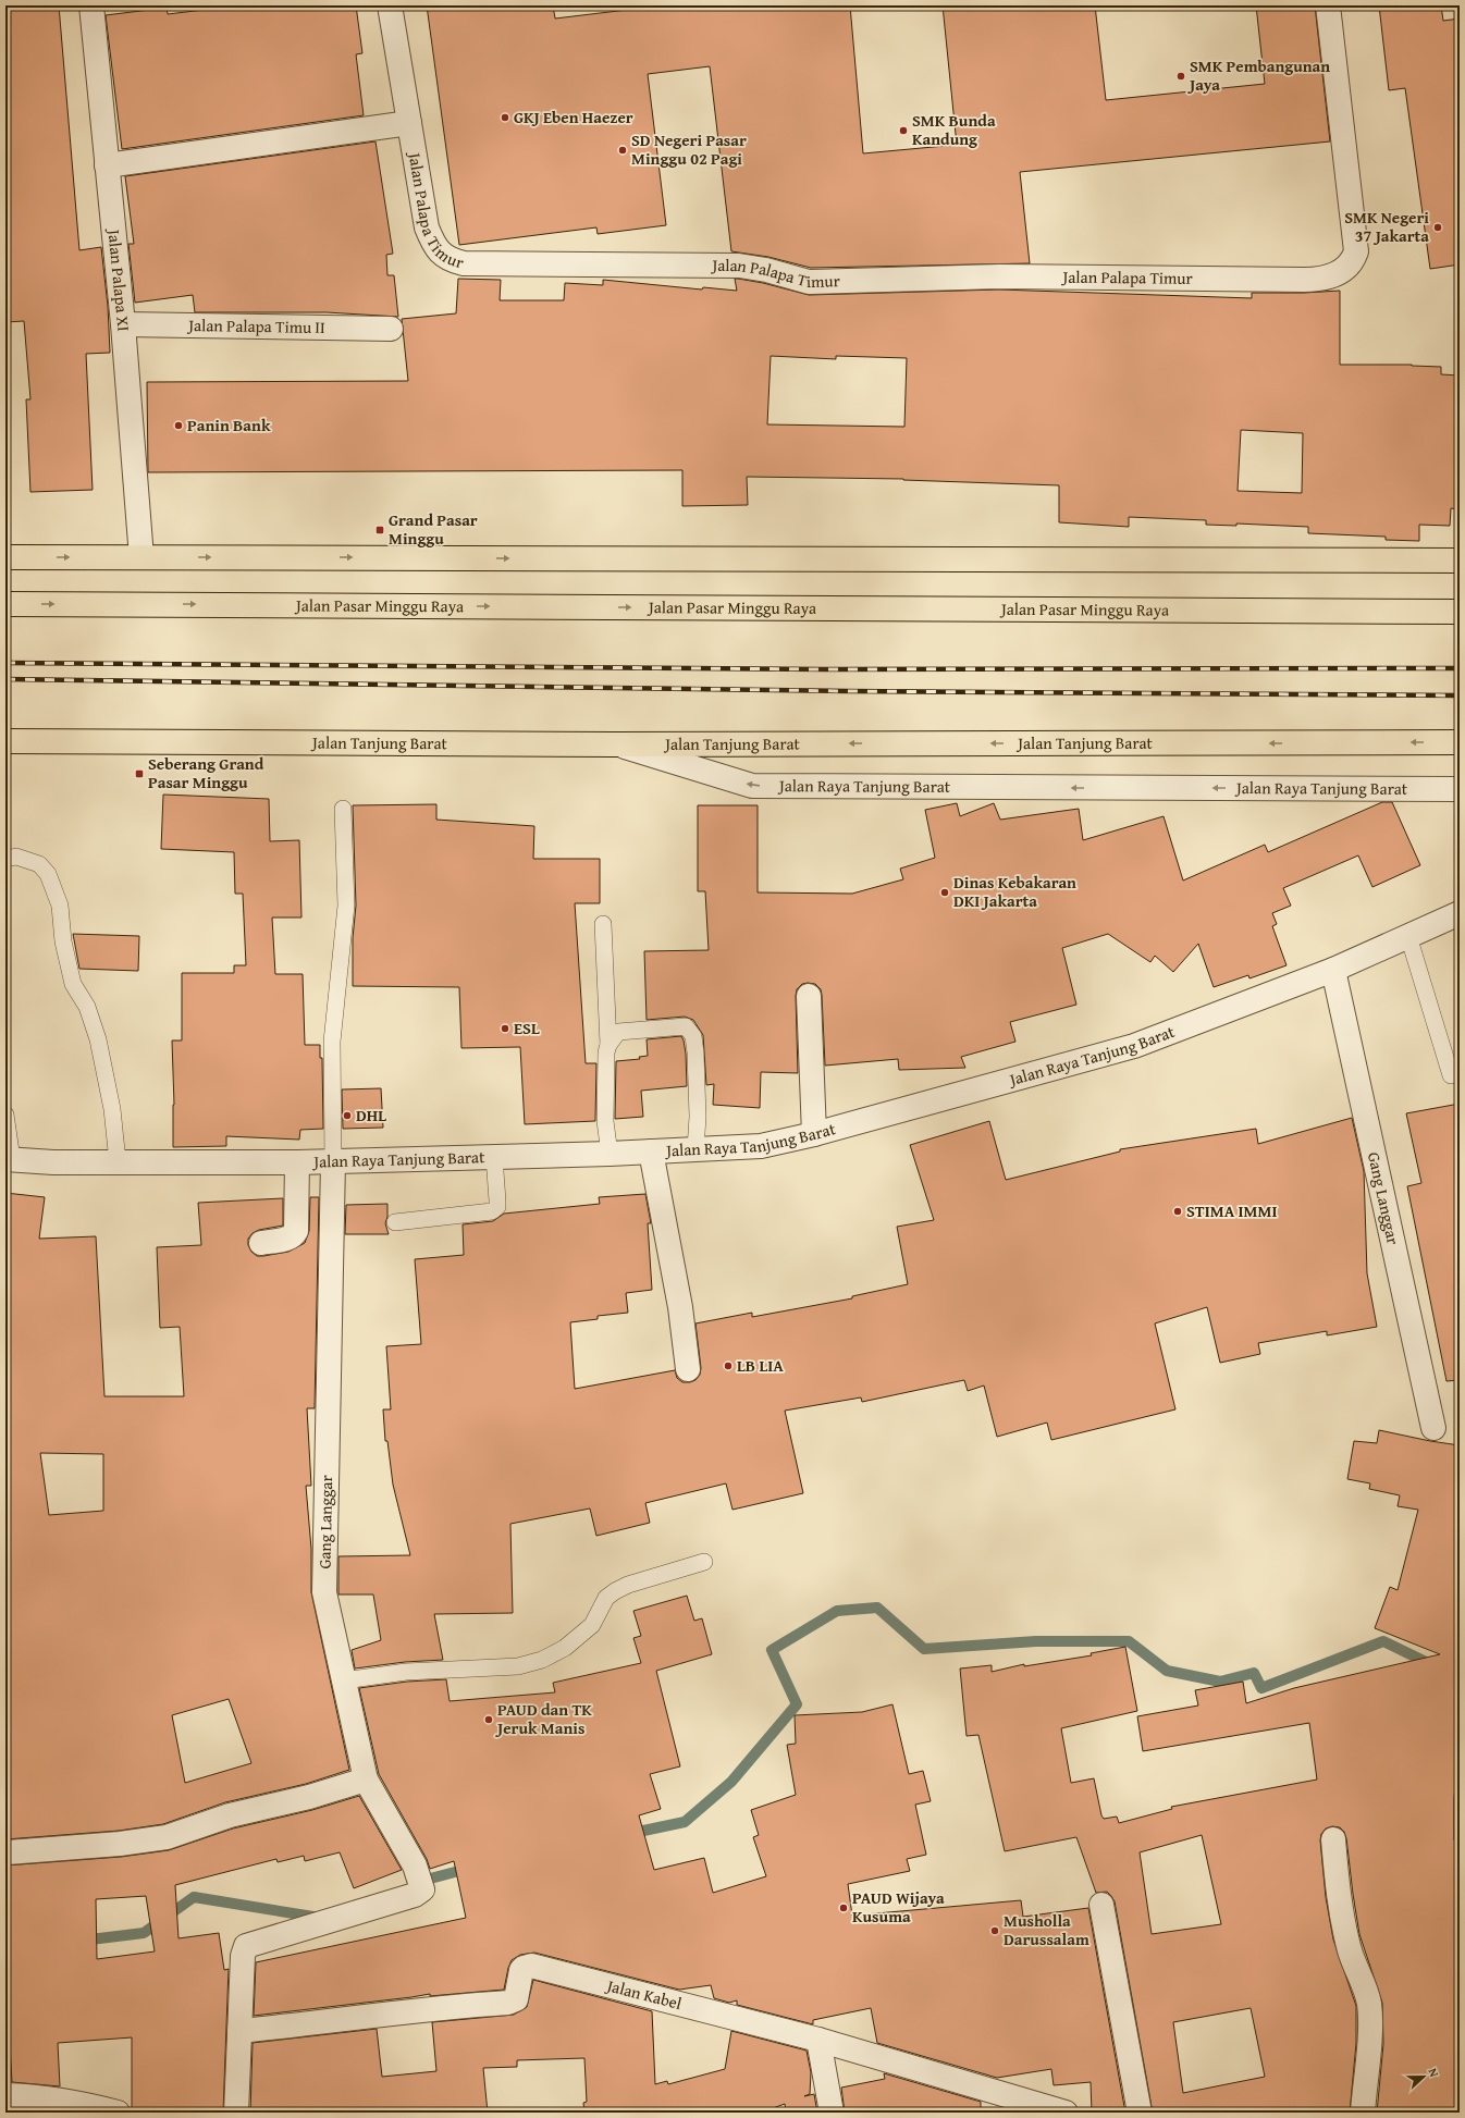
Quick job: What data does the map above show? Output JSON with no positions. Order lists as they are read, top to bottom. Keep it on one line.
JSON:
{"streets":{"main road":["Jalan Pasar Minggu Raya","Jalan Tanjung Barat"],"street":["Jalan Palapa Timur","Jalan Palapa XI","Jalan Palapa Timu II","Jalan Raya Tanjung Barat","Gang Langgar","Jalan Kabel"]},"crossings":[["Jalan Palapa XI","Jalan Palapa Timu II"],["Jalan Tanjung Barat","Jalan Raya Tanjung Barat"],["Jalan Raya Tanjung Barat","Gang Langgar"],["Gang Langgar","Jalan Kabel"]],"one_way":["Jalan Raya Tanjung Barat"],"places":{"other":["SMK Pembangunan Jaya","GKJ Eben Haezer","SMK Bunda Kandung","SD Negeri Pasar Minggu 02 Pagi","SMK Negeri 37 Jakarta","Panin Bank","Dinas Kebakaran DKI Jakarta","ESL","DHL","STIMA IMMI","LB LIA","PAUD dan TK Jeruk Manis","PAUD Wijaya Kusuma","Musholla Darussalam"],"transit":["Grand Pasar Minggu","Seberang Grand Pasar Minggu"]},"north":"right"}
